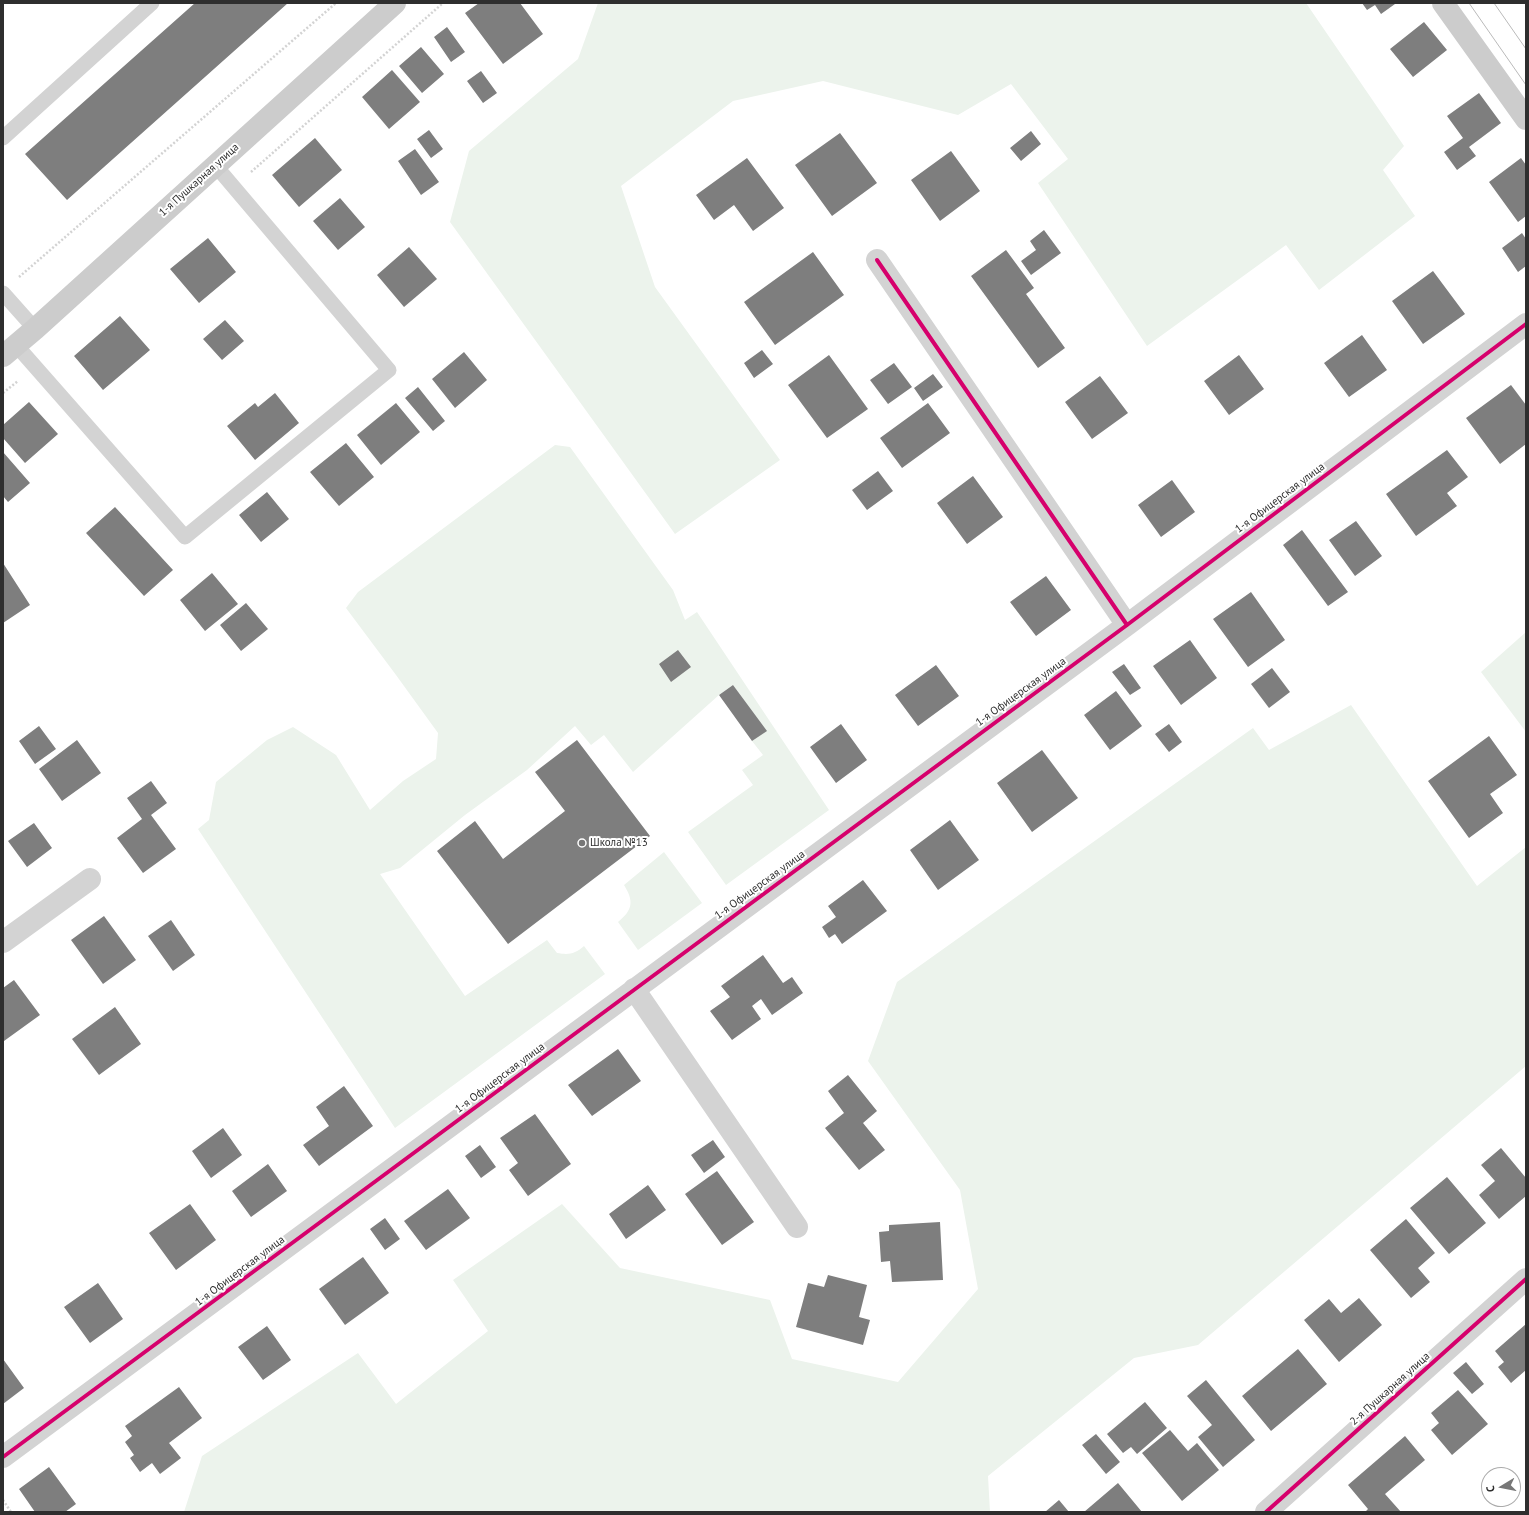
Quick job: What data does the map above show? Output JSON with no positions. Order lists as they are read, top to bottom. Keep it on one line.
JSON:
{"streets":{"main road":["1-я Пушкарная улица"],"street":["1-я Офицерская улица","2-я Пушкарная улица"]},"places":["Школа №13"],"north":"left"}
